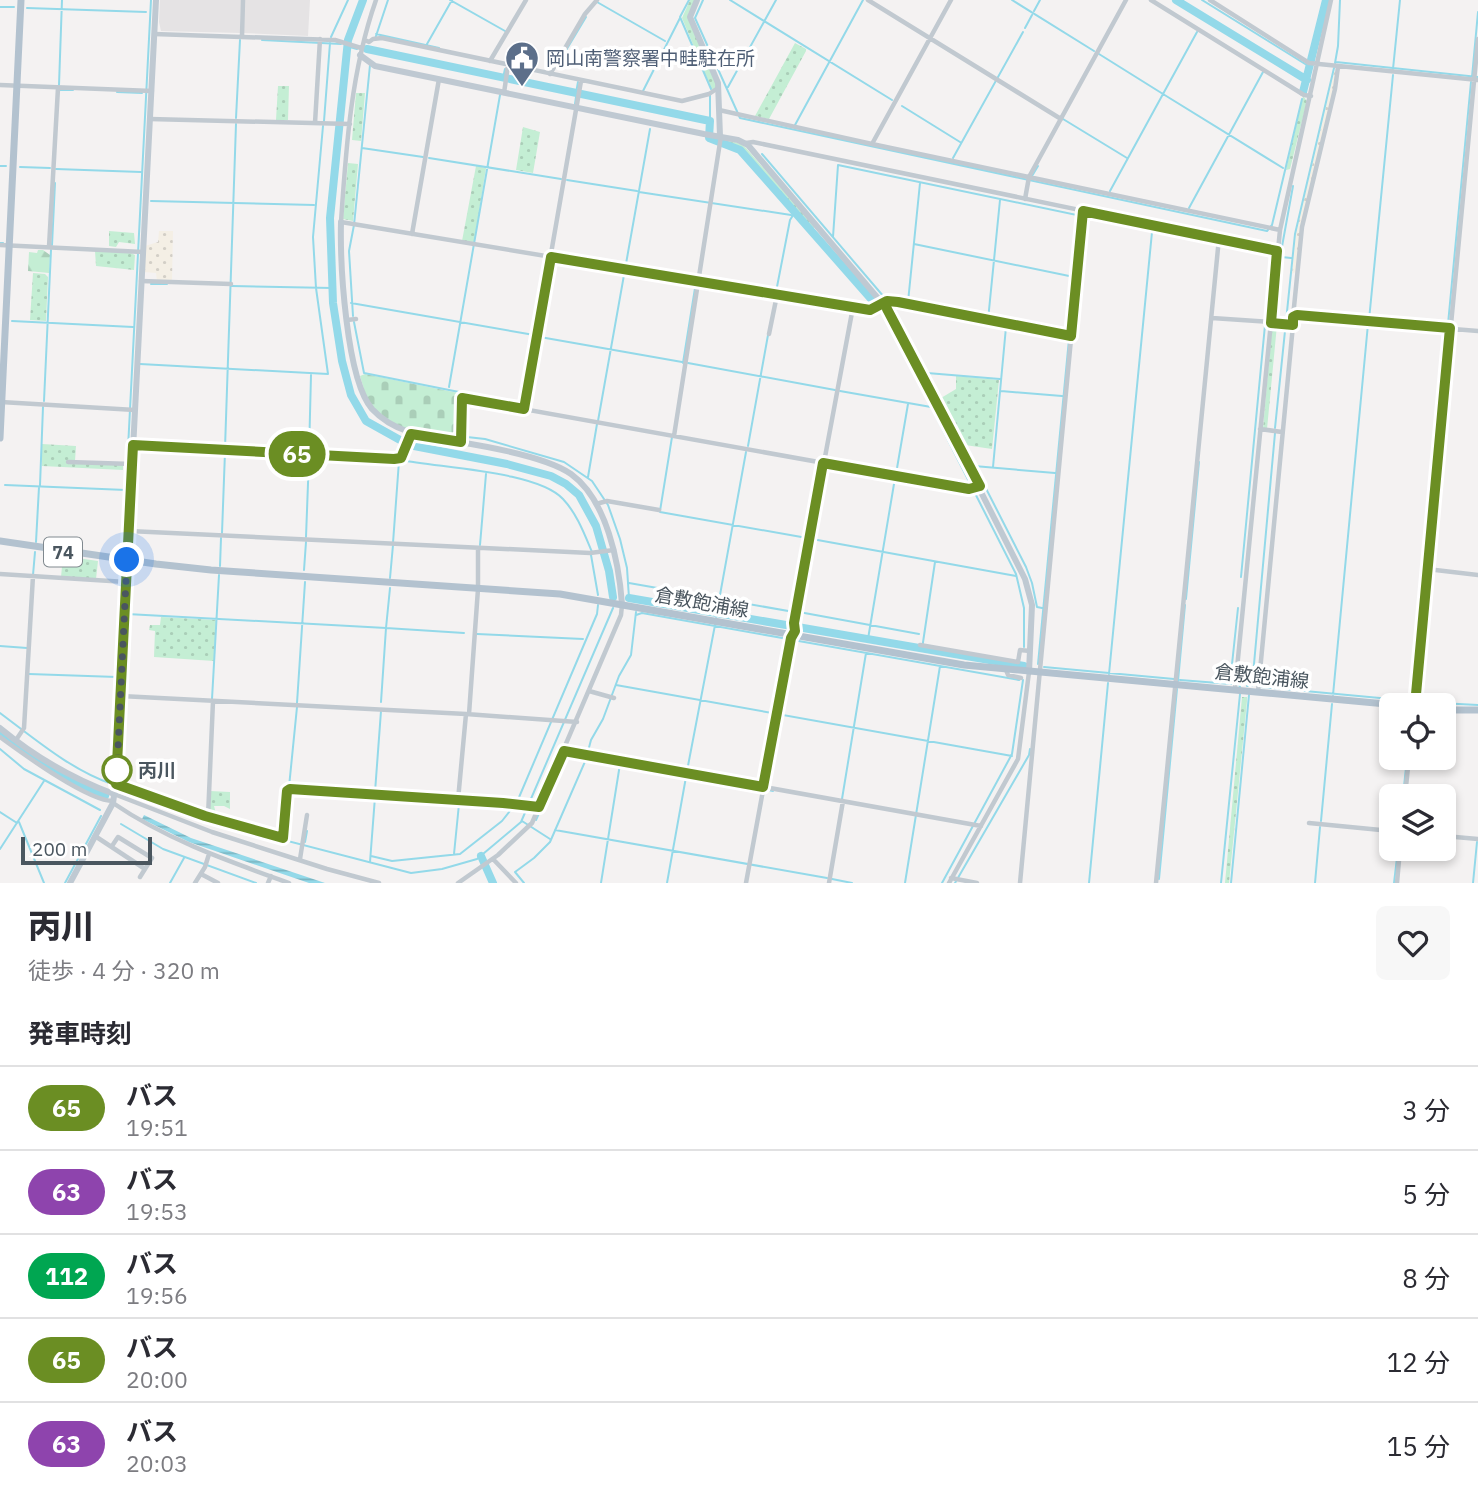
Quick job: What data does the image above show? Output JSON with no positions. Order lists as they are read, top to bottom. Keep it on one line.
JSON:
{"streets":{"main road":["74","倉敷飽浦線"]},"places":{"public building":["岡山南警察署中畦駐在所"],"other":["丙川"]},"lines":["bus line 65"],"scale_bar":"200 m","page":{"on_map":"65","scale":"200 m","heading":[["丙川","徒歩 · 4 分 · 320 m"],"発車時刻"],"list":[{"mark":"65","name":"バス","note":"19:51","value":"3 分"},{"mark":"63","name":"バス","note":"19:53","value":"5 分"},{"mark":"112","name":"バス","note":"19:56","value":"8 分"},{"mark":"65","name":"バス","note":"20:00","value":"12 分"},{"mark":"63","name":"バス","note":"20:03","value":"15 分"}]}}
